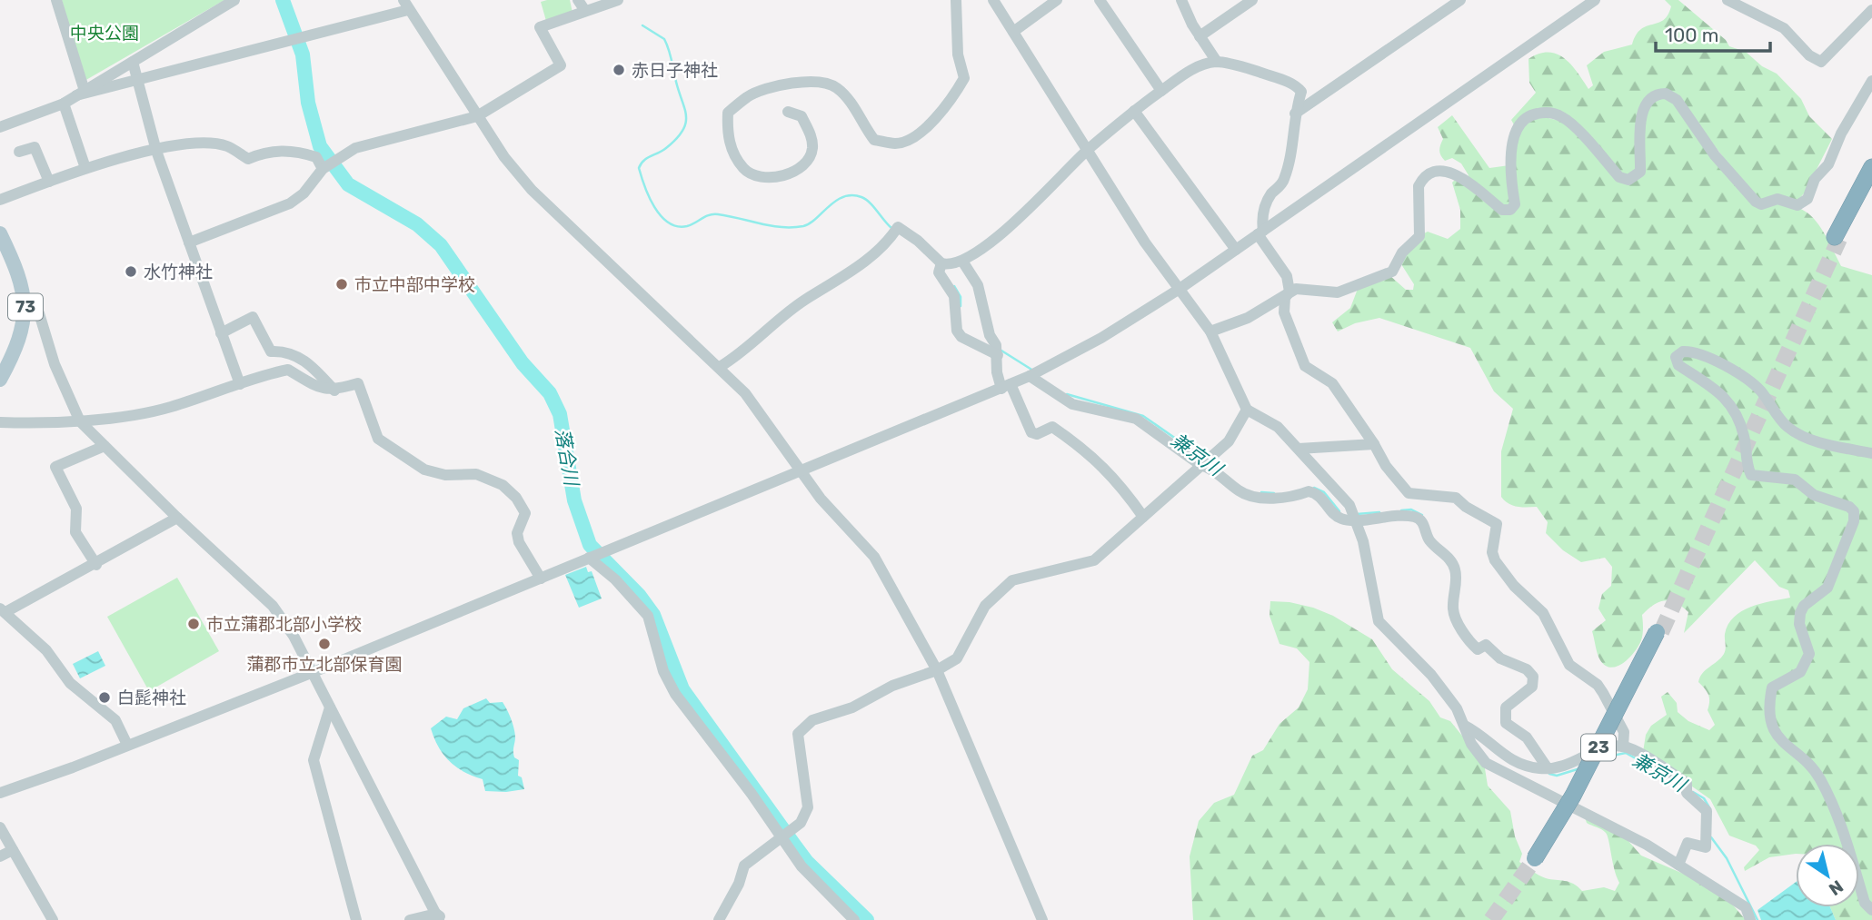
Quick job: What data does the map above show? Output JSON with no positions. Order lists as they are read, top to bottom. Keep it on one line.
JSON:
{"streets":{"highway":["23"],"main road":["73"]},"water":["兼京川","落合川"],"parks":["中央公園"],"places":["赤日子神社","水竹神社","市立中部中学校","市立蒲郡北部小学校","蒲郡市立北部保育園","白髭神社"],"scale_bar":"100 m","north":"bottom right"}
